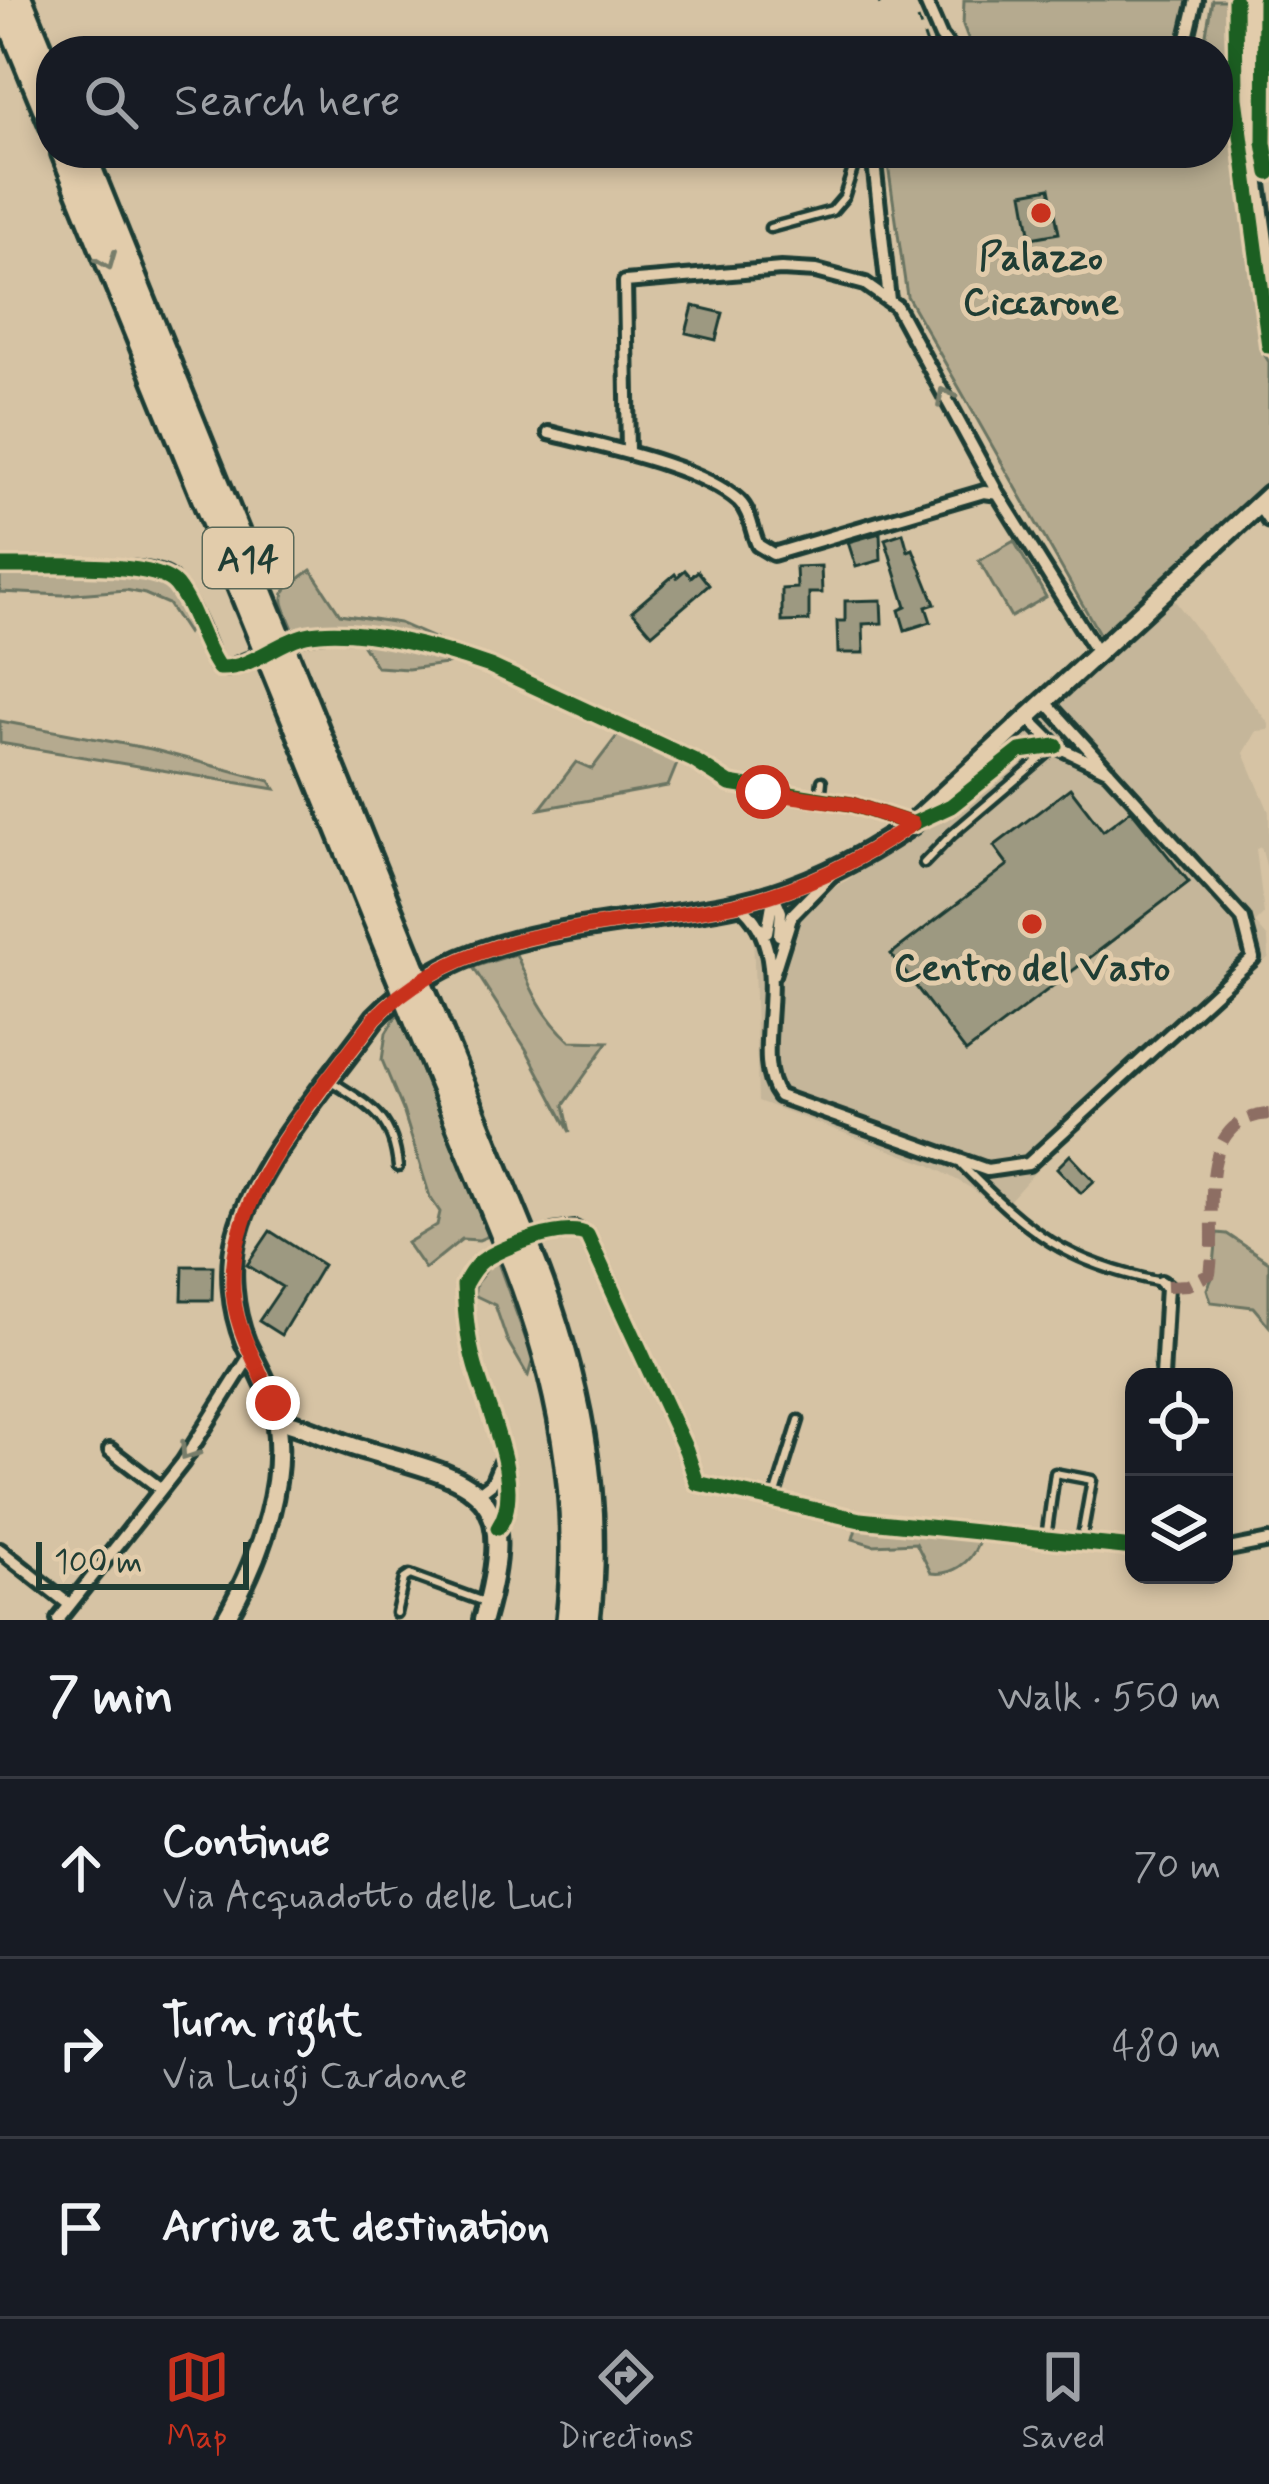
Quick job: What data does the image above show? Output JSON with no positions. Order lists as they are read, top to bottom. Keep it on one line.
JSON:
{"streets":{"highway":["A14"]},"places":["Palazzo Ciccarone","Centro del Vasto"],"scale_bar":"100 m","page":{"search":"Search here","scale":"100 m","heading":["7 min","Walk · 550 m"],"list":[["Continue","Via Acquadotto delle Luci","70 m"],["Turn right","Via Luigi Cardone","480 m"],"Arrive at destination"],"nav":["Map","Directions","Saved"]}}
